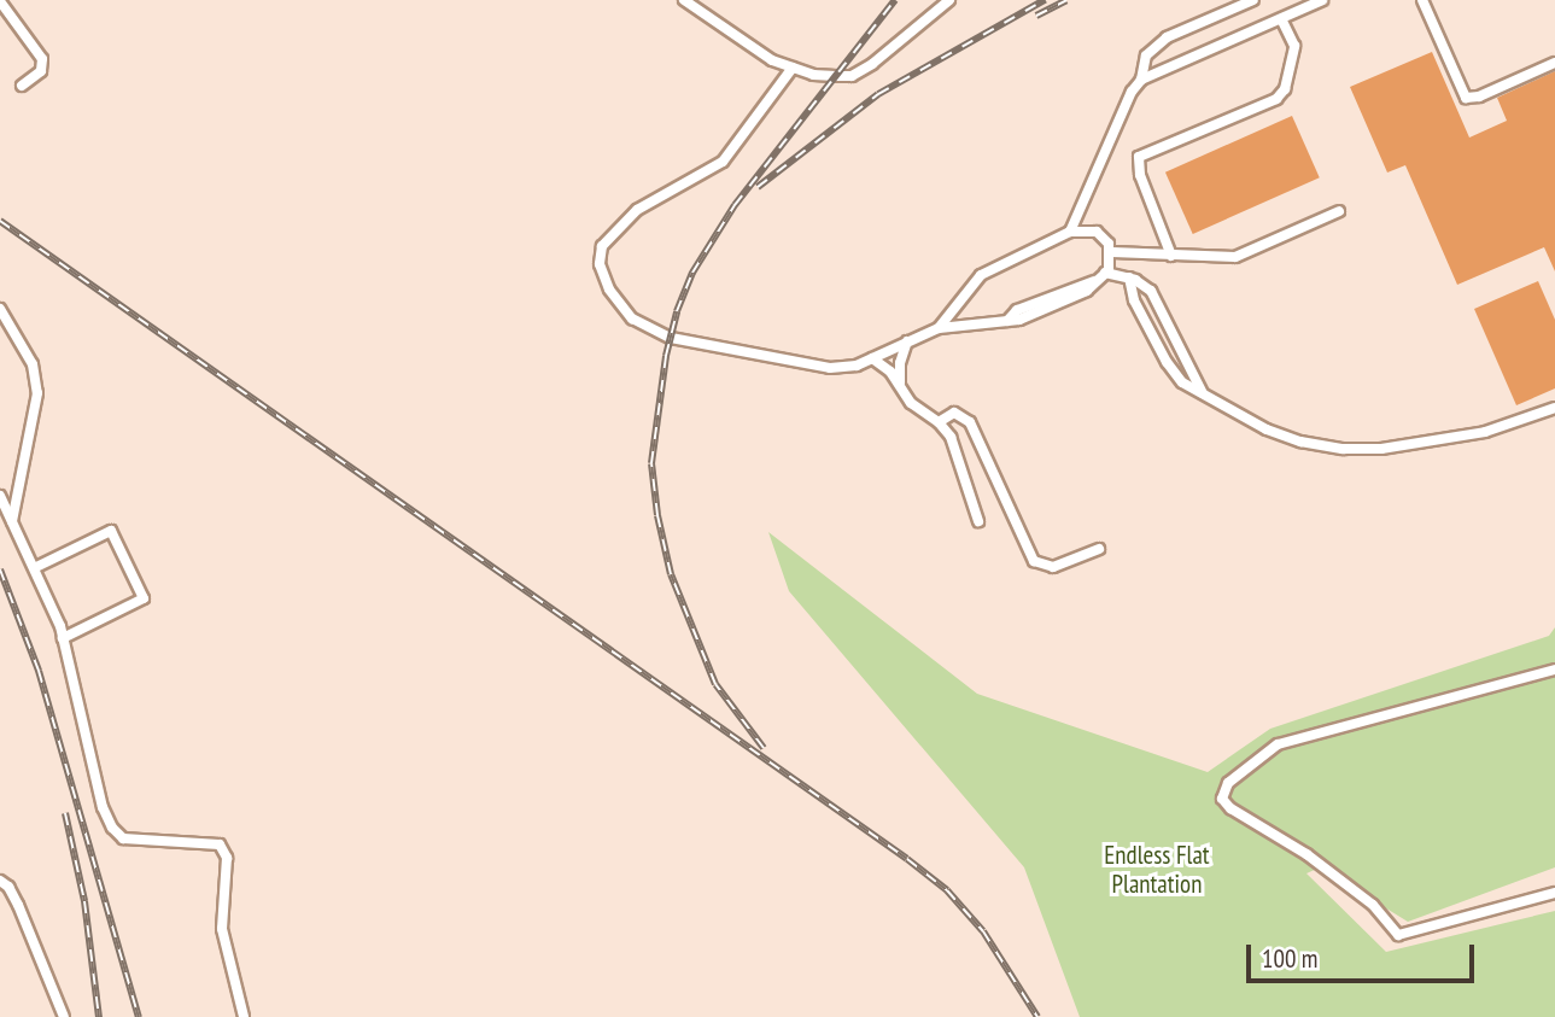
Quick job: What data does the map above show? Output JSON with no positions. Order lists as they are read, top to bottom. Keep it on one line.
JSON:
{"parks":["Endless Flat Plantation"],"scale_bar":"100 m"}
